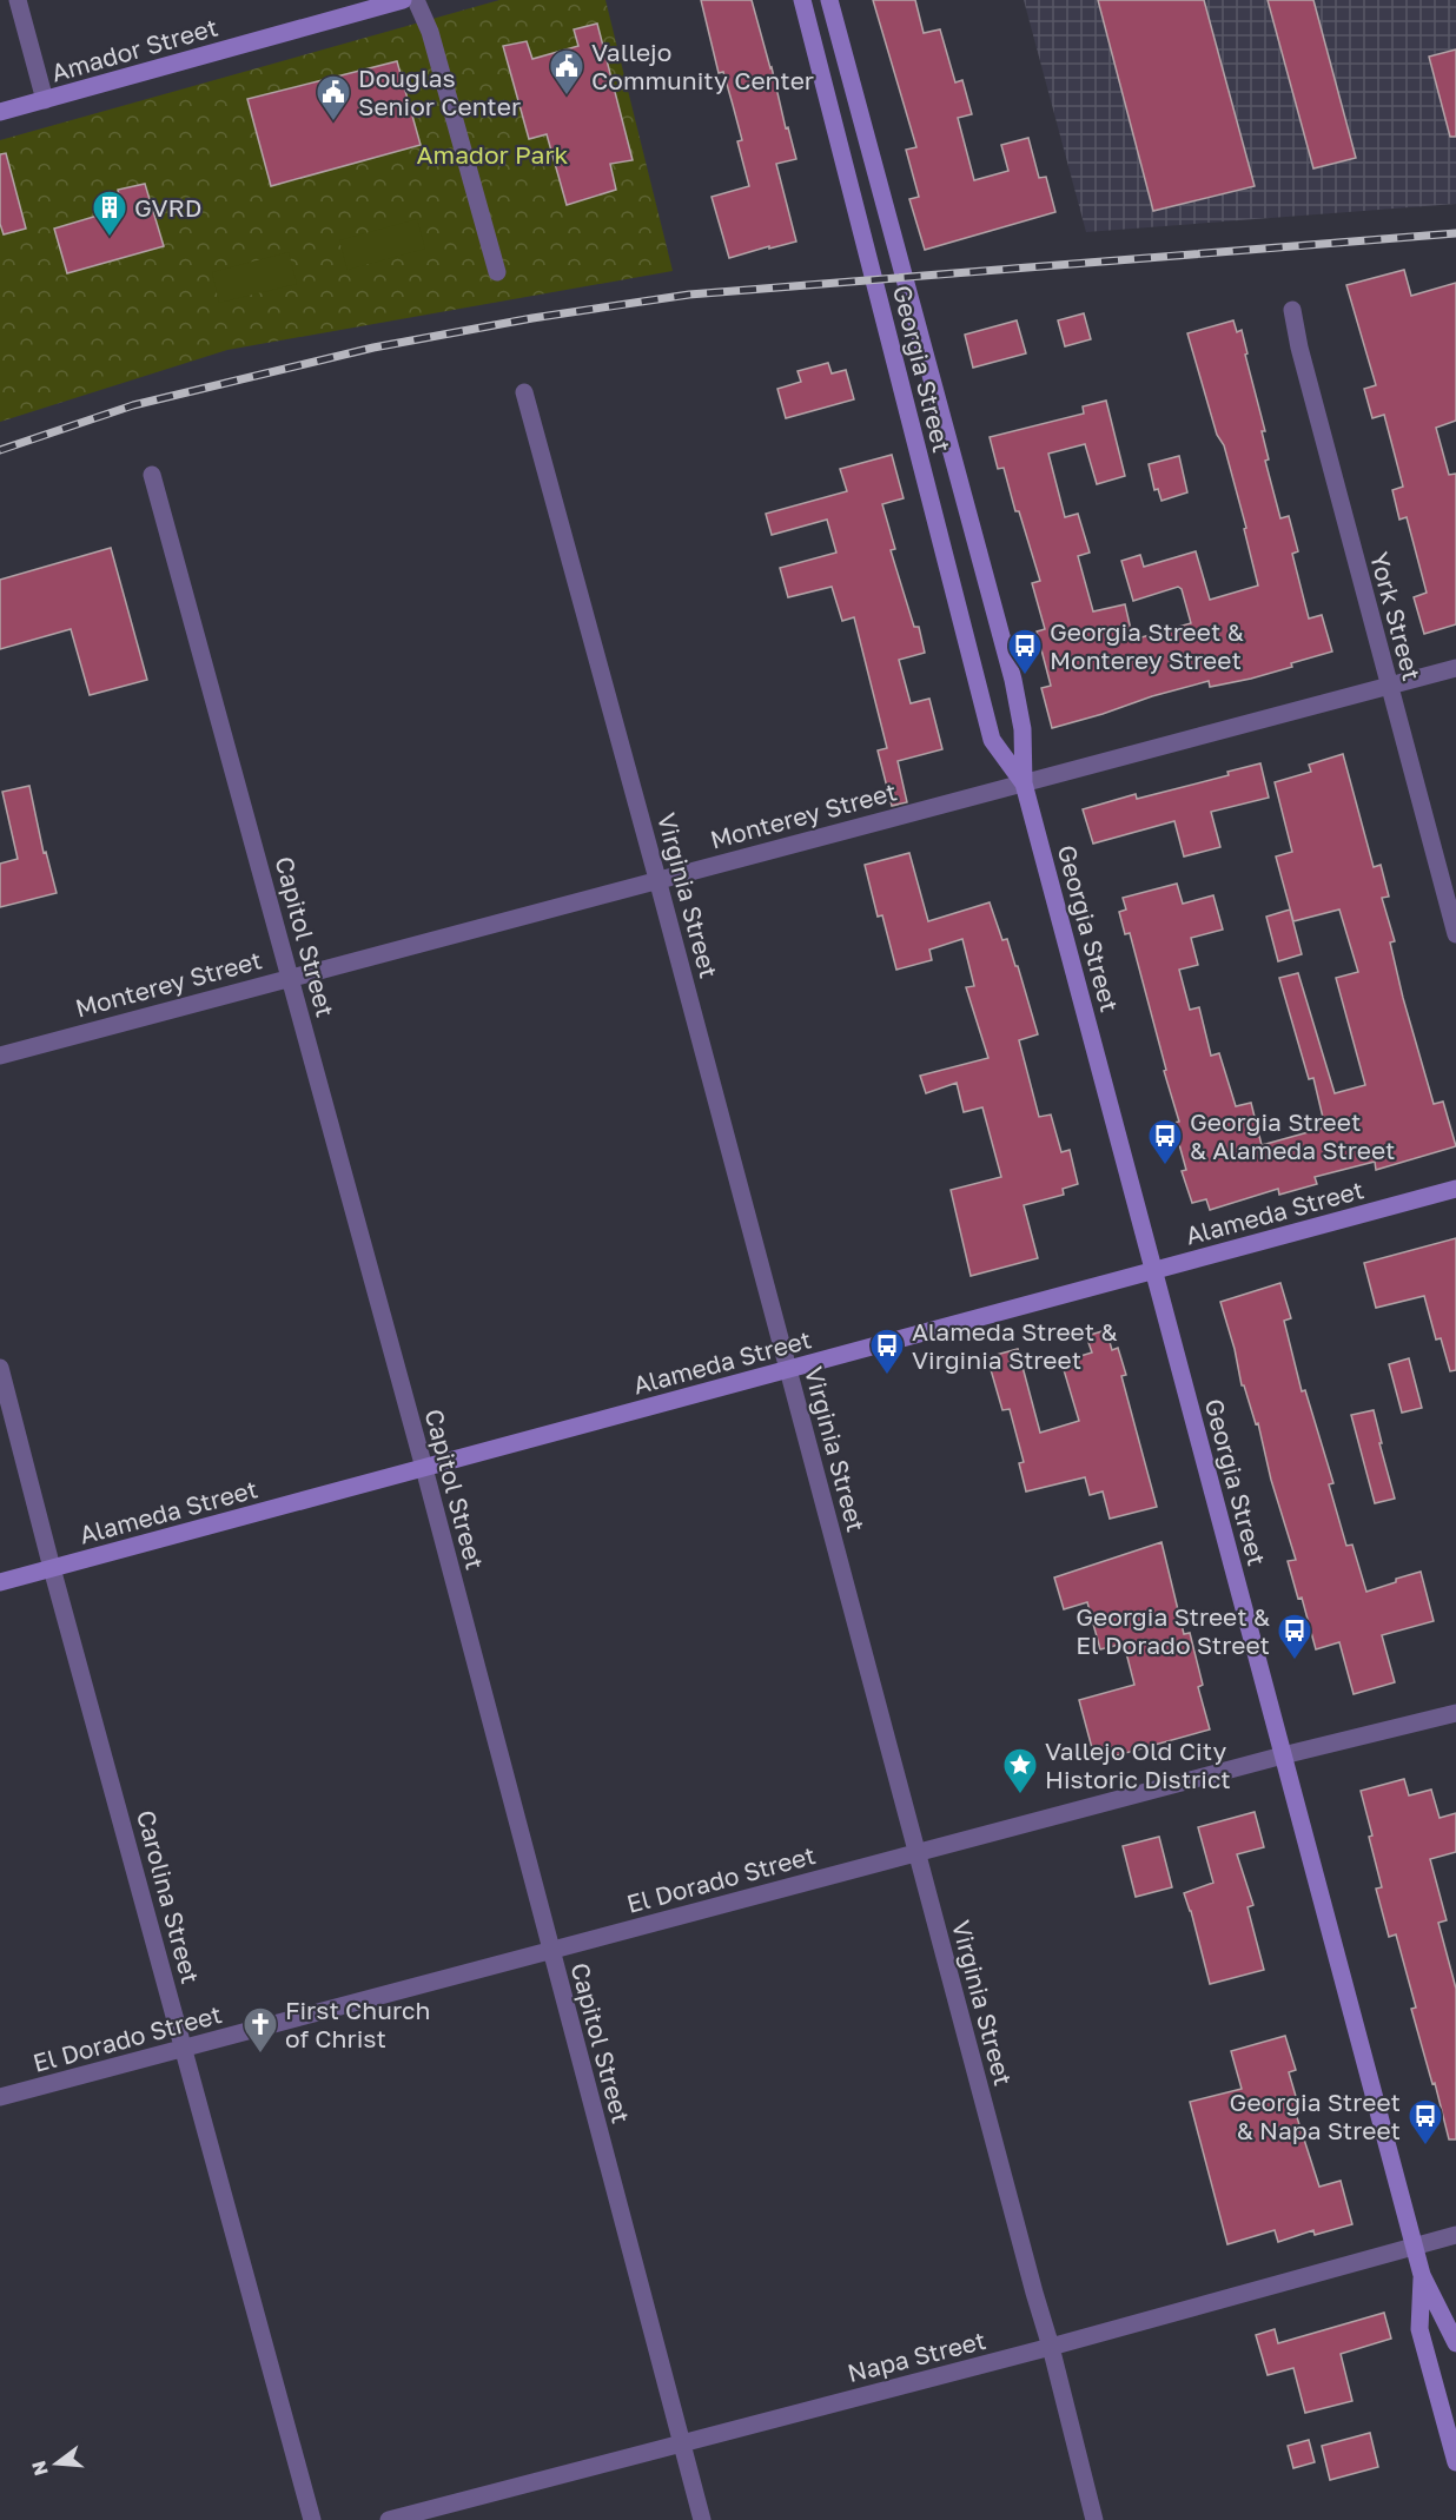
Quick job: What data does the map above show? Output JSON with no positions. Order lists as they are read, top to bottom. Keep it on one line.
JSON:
{"streets":{"main road":["Amador Street","Georgia Street","Alameda Street"],"street":["York Street","Monterey Street","Virginia Street","Capitol Street","El Dorado Street","Carolina Street","Napa Street"]},"crossings":[["Georgia Street","Monterey Street"],["Georgia Street","Alameda Street"],["Georgia Street","El Dorado Street"],["Georgia Street","Napa Street"],["York Street","Monterey Street"],["Monterey Street","Virginia Street"],["Monterey Street","Capitol Street"],["Virginia Street","Alameda Street"],["Virginia Street","El Dorado Street"],["Virginia Street","Napa Street"],["Capitol Street","Alameda Street"],["Capitol Street","El Dorado Street"],["Capitol Street","Napa Street"],["Alameda Street","Carolina Street"],["El Dorado Street","Carolina Street"]],"parks":["Amador Park"],"places":{"public building":["Vallejo Community Center","Douglas Senior Center"],"building":["GVRD"],"bus stop":["Georgia Street & Monterey Street","Georgia Street & Alameda Street","Alameda Street & Virginia Street","Georgia Street & El Dorado Street","Georgia Street & Napa Street"],"place":["Vallejo Old City Historic District"],"church":["First Church of Christ"]},"north":"left"}
